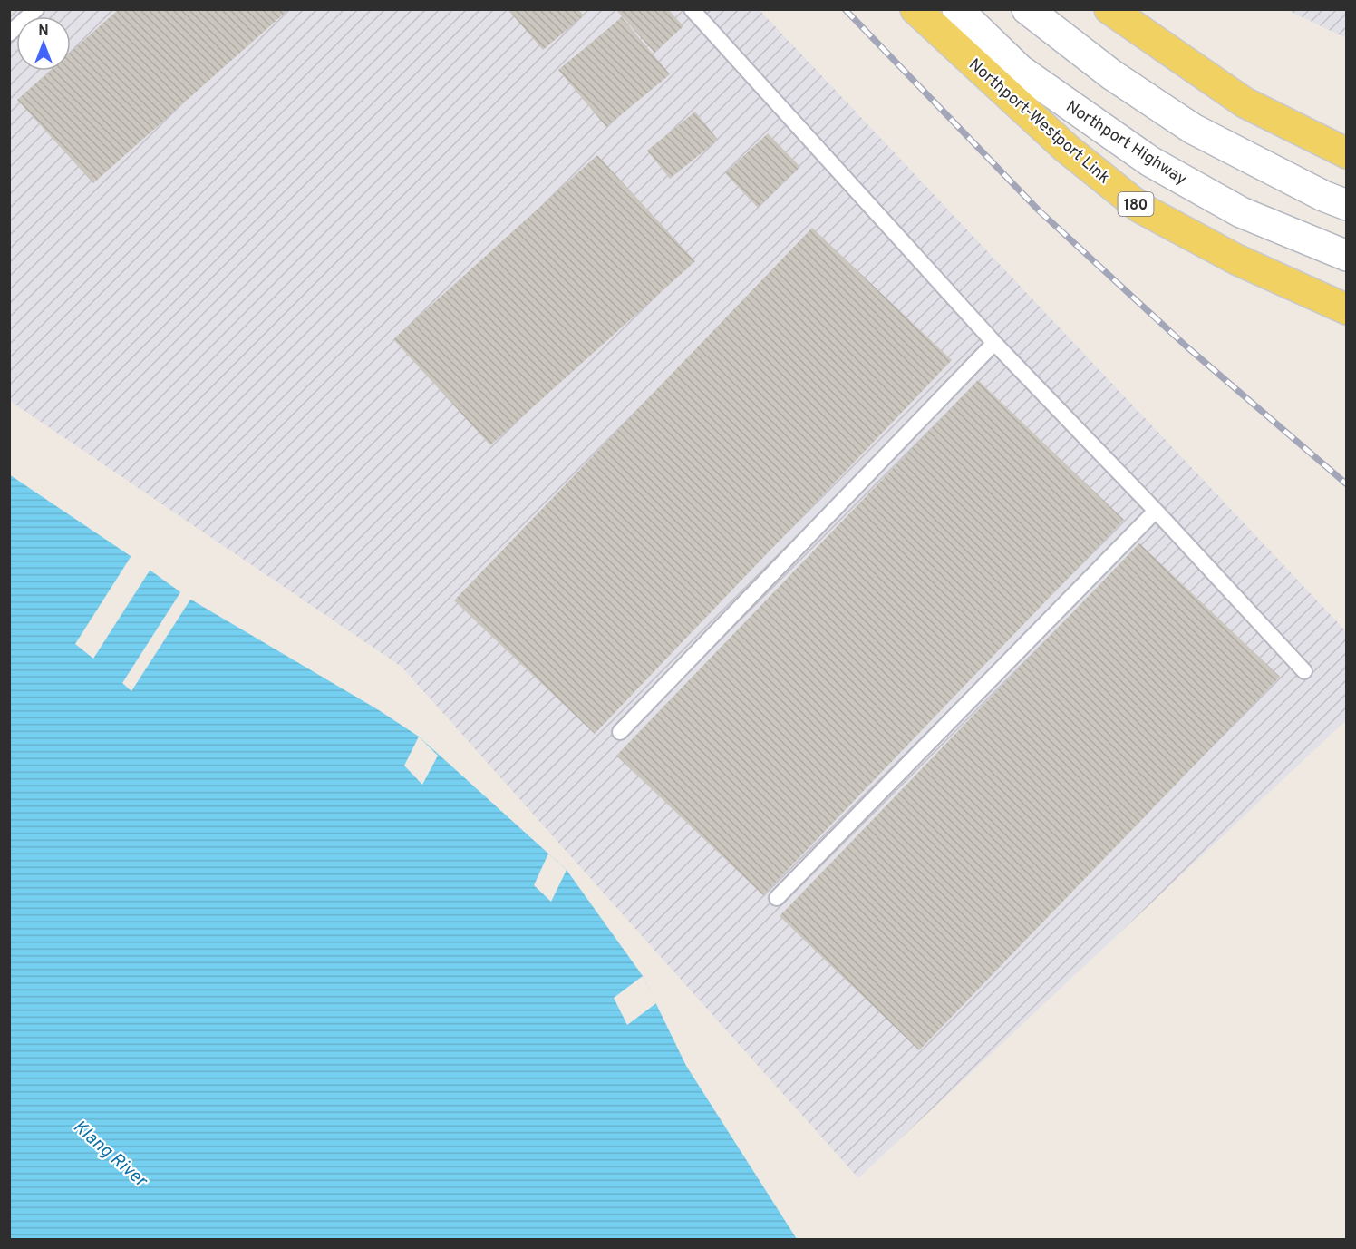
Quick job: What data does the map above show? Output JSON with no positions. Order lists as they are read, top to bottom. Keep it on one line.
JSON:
{"streets":{"main road":["Northport-Westport Link","Northport Highway","180"]},"water":["Klang River"],"north":"top"}
